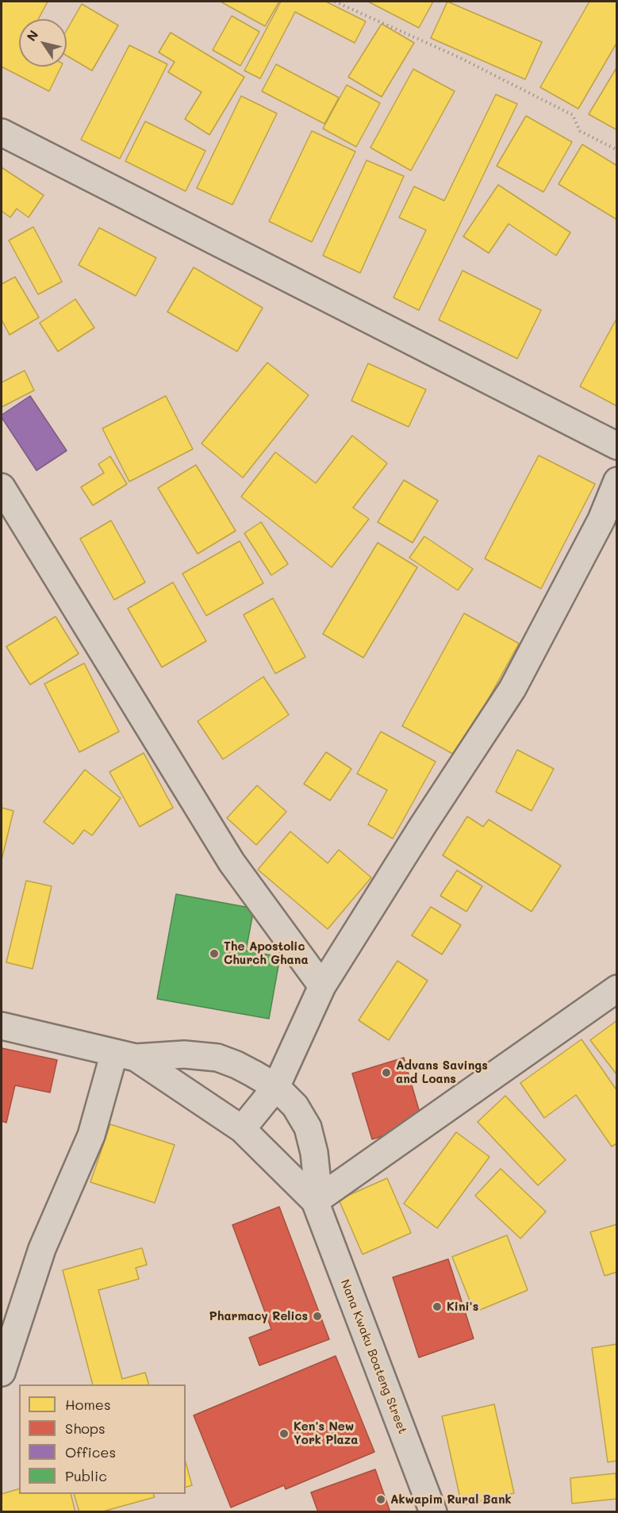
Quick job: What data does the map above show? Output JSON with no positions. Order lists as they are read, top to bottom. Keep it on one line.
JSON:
{"streets":{"street":["Nana Kwaku Boateng Street"]},"places":["The Apostolic Church Ghana","Advans Savings and Loans","Kini's","Pharmacy Relics","Ken's New York Plaza","Akwapim Rural Bank"],"legend":["Homes","Shops","Offices","Public"],"north":"top left"}
